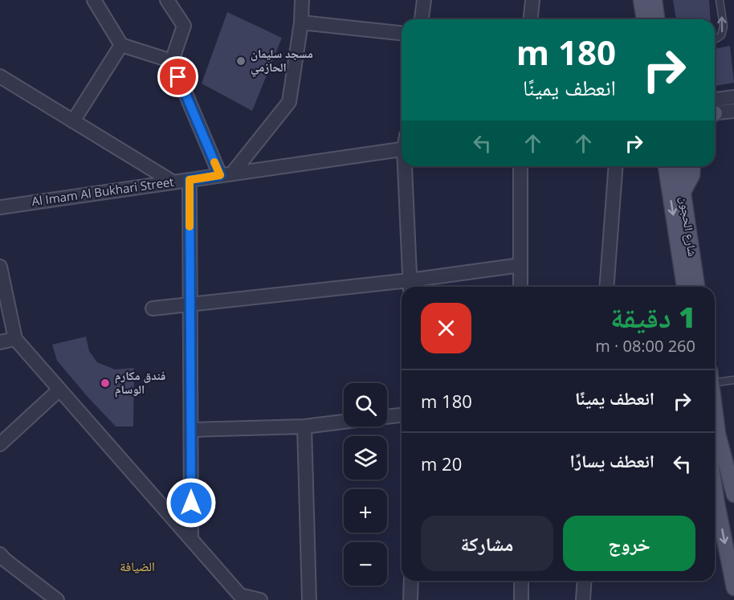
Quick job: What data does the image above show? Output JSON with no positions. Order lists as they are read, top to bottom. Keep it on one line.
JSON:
{"streets":{"main road":["شارع الحجون"],"street":["Al Imam Al Bukhari Street"]},"districts":["الضيافة"],"places":["مسجد سليمان الحازمي","فندق مكارم الوسام"],"page":{"turn":["180 m","انعطف يمينًا"],"heading":["1 دقيقة","260 m · 08:00"],"list":[{"name":"انعطف يمينًا","value":"180 m"},{"name":"انعطف يسارًا","value":"20 m"}],"map_buttons":["+","−"],"buttons":["خروج","مشاركة"]}}
